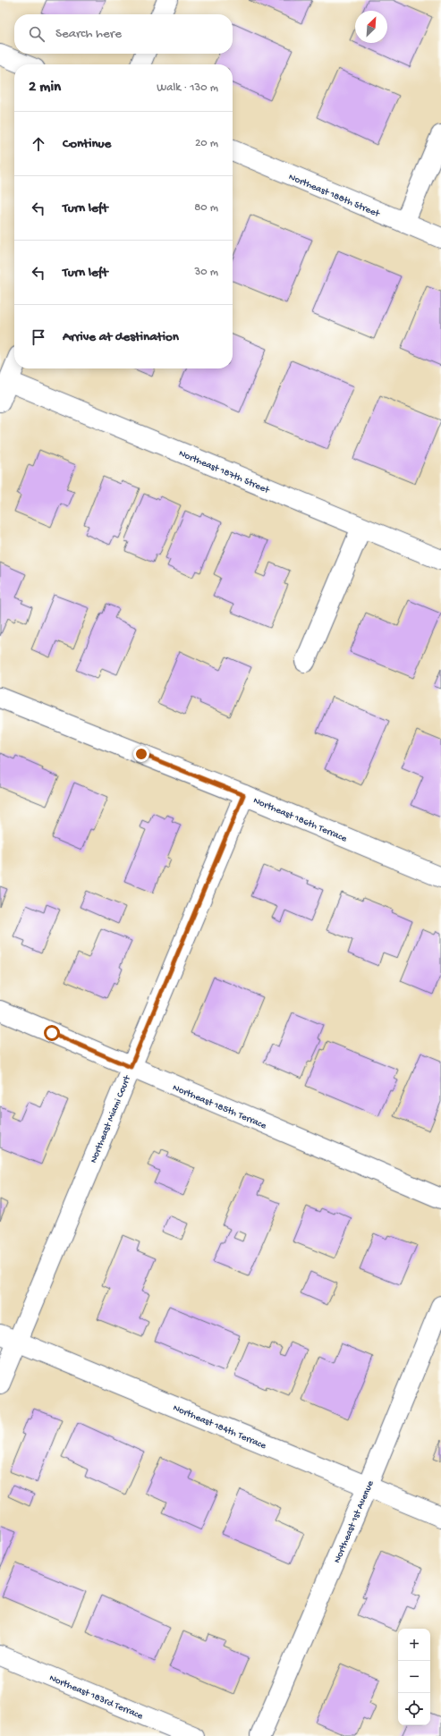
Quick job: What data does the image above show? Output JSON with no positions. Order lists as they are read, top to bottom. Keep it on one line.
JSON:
{"streets":{"street":["Northeast 188th Street","Northeast 187th Street","Northeast 186th Terrace","Northeast 185th Terrace","Northeast Miami Court","Northeast 184th Terrace","Northeast 1st Avenue","Northeast 183rd Terrace"]},"crossings":[["Northeast 186th Terrace","Northeast Miami Court"],["Northeast 185th Terrace","Northeast Miami Court"],["Northeast Miami Court","Northeast 184th Terrace"],["Northeast 184th Terrace","Northeast 1st Avenue"]],"north":"top right","page":{"search":"Search here","heading":["2 min","Walk · 130 m"],"list":[["Continue","20 m"],["Turn left","80 m"],["Turn left","30 m"],"Arrive at destination"],"map_buttons":["+","−"]}}
